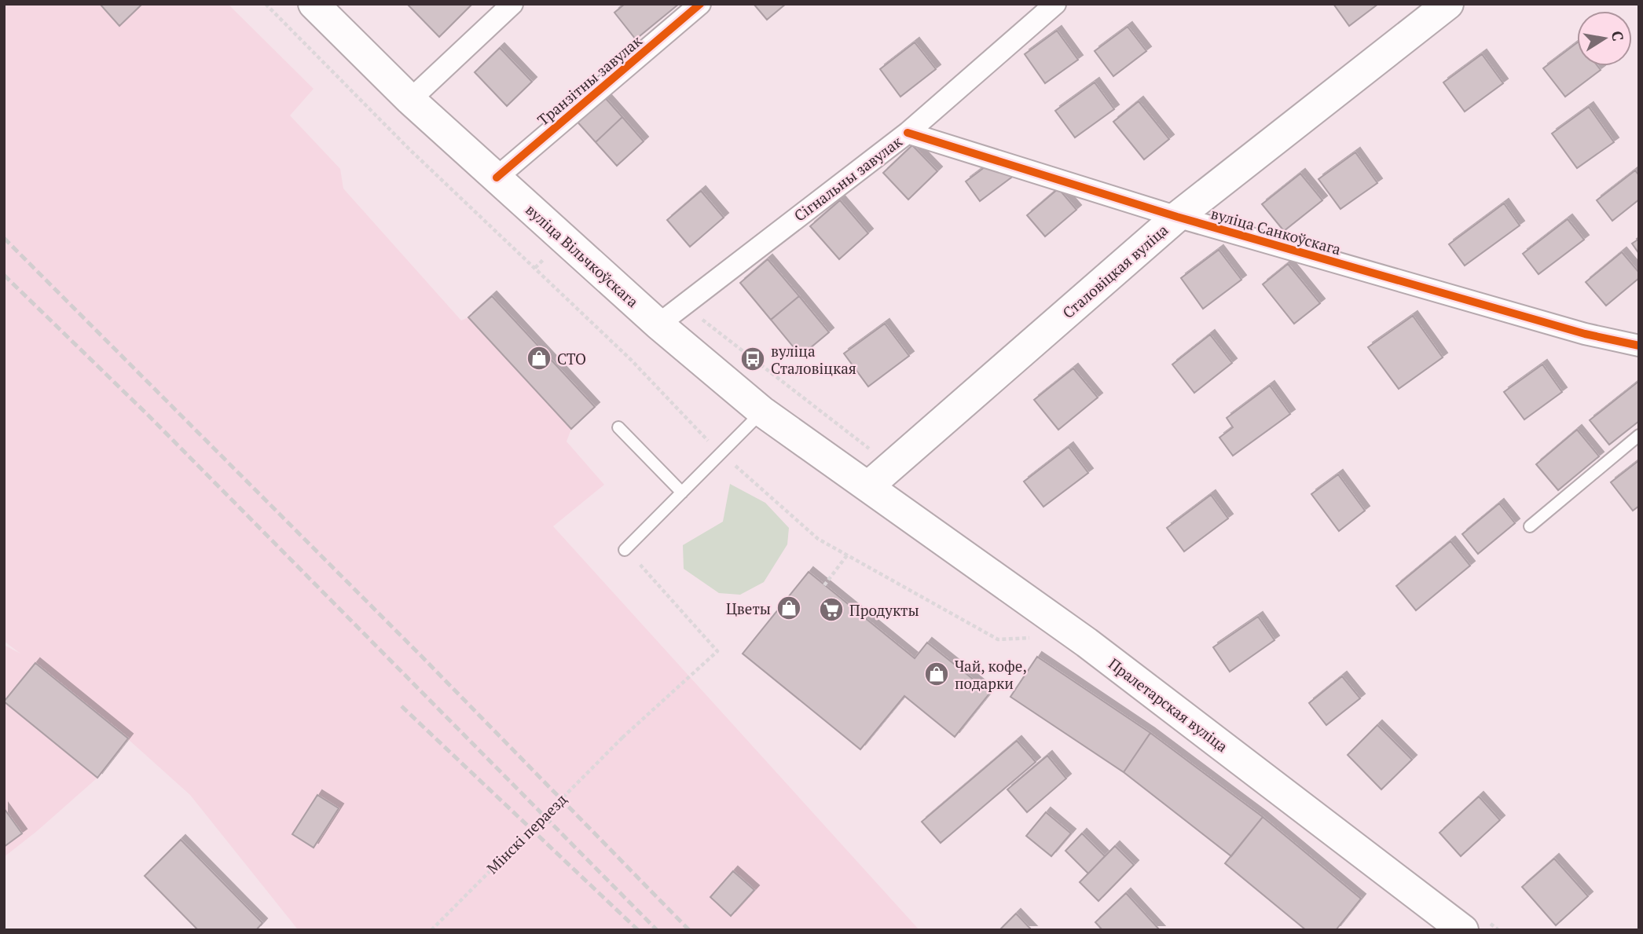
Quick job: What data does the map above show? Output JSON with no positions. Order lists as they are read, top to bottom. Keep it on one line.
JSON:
{"streets":{"main road":["вуліца Вільчкоўскага","Сталовіцкая вуліца","Пралетарская вуліца"],"street":["Транзітны завулак","Сігнальны завулак","вуліца Санкоўскага"],"path":["Мінскі пераезд"]},"crossings":[["Транзітны завулак","вуліца Вільчкоўскага"],["Сігнальны завулак","вуліца Санкоўскага"],["Сігнальны завулак","вуліца Вільчкоўскага"],["вуліца Санкоўскага","Сталовіцкая вуліца"],["вуліца Вільчкоўскага","Сталовіцкая вуліца"],["вуліца Вільчкоўскага","Пралетарская вуліца"],["Сталовіцкая вуліца","Пралетарская вуліца"]],"places":{"shop":["СТО","Цветы","Чай, кофе, подарки"],"bus stop":["вуліца Сталовіцкая"],"supermarket":["Продукты"]},"north":"right"}
